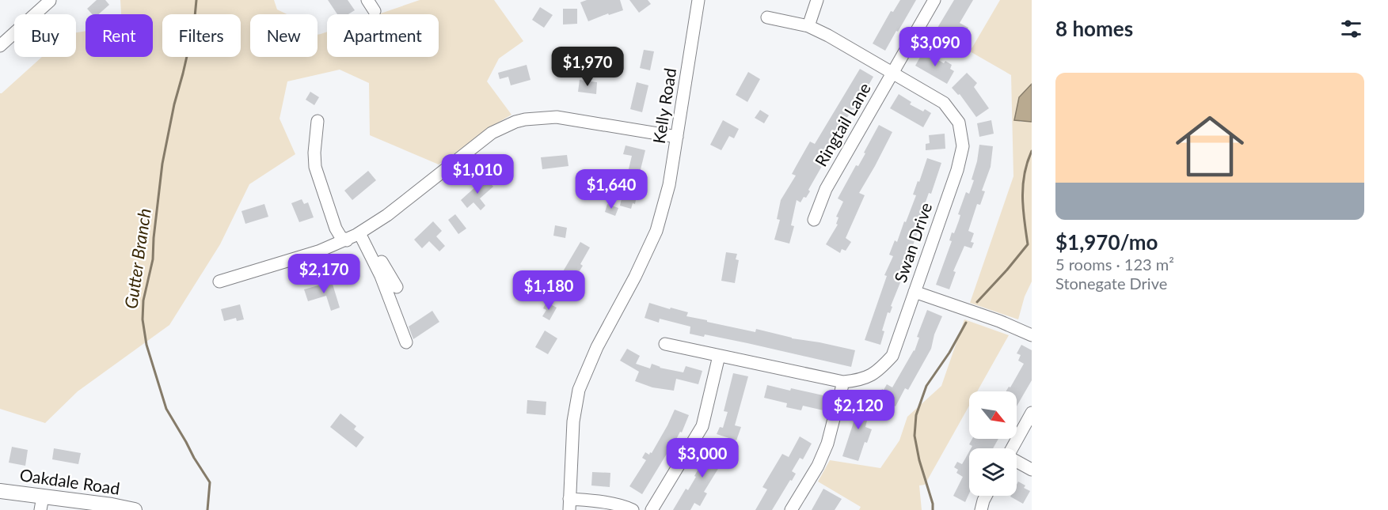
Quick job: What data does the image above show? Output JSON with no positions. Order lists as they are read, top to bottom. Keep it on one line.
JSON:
{"streets":{"main road":["Oakdale Road"],"street":["Kelly Road","Ringtail Lane","Swan Drive"]},"crossings":[["Ringtail Lane","Swan Drive"]],"water":["Gutter Branch"],"north":"bottom right","page":{"heading":"8 homes","chip":["Buy","Rent","Filters","New","Apartment"],"price":["$3,090","$1,970","$1,010","$1,640","$2,170","$1,180","$2,120","$3,000"],"list":[{"name":"$1,970/mo","note":"5 rooms · 123 m² · Stonegate Drive"}]}}
